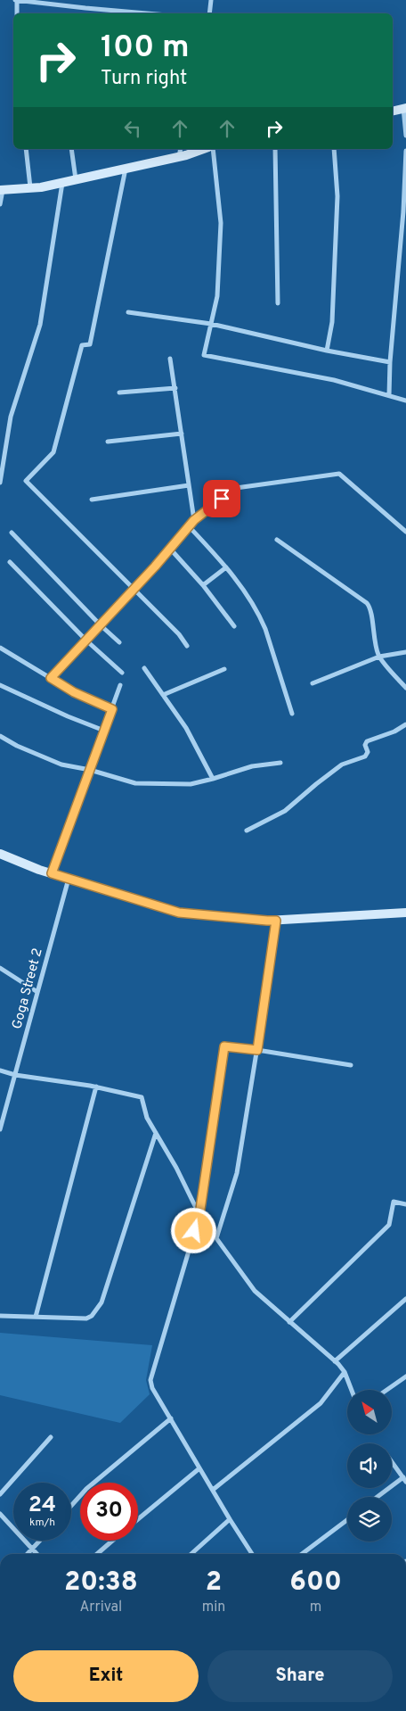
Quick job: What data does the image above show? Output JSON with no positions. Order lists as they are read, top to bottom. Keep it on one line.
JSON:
{"streets":{"street":["Goga Street 2"]},"north":"top left","page":{"turn":["100 m","Turn right"],"speed":"24 km/h","limit":"30","eta":["20:38","Arrival","2","min","600","m"],"buttons":["Exit","Share"]}}
